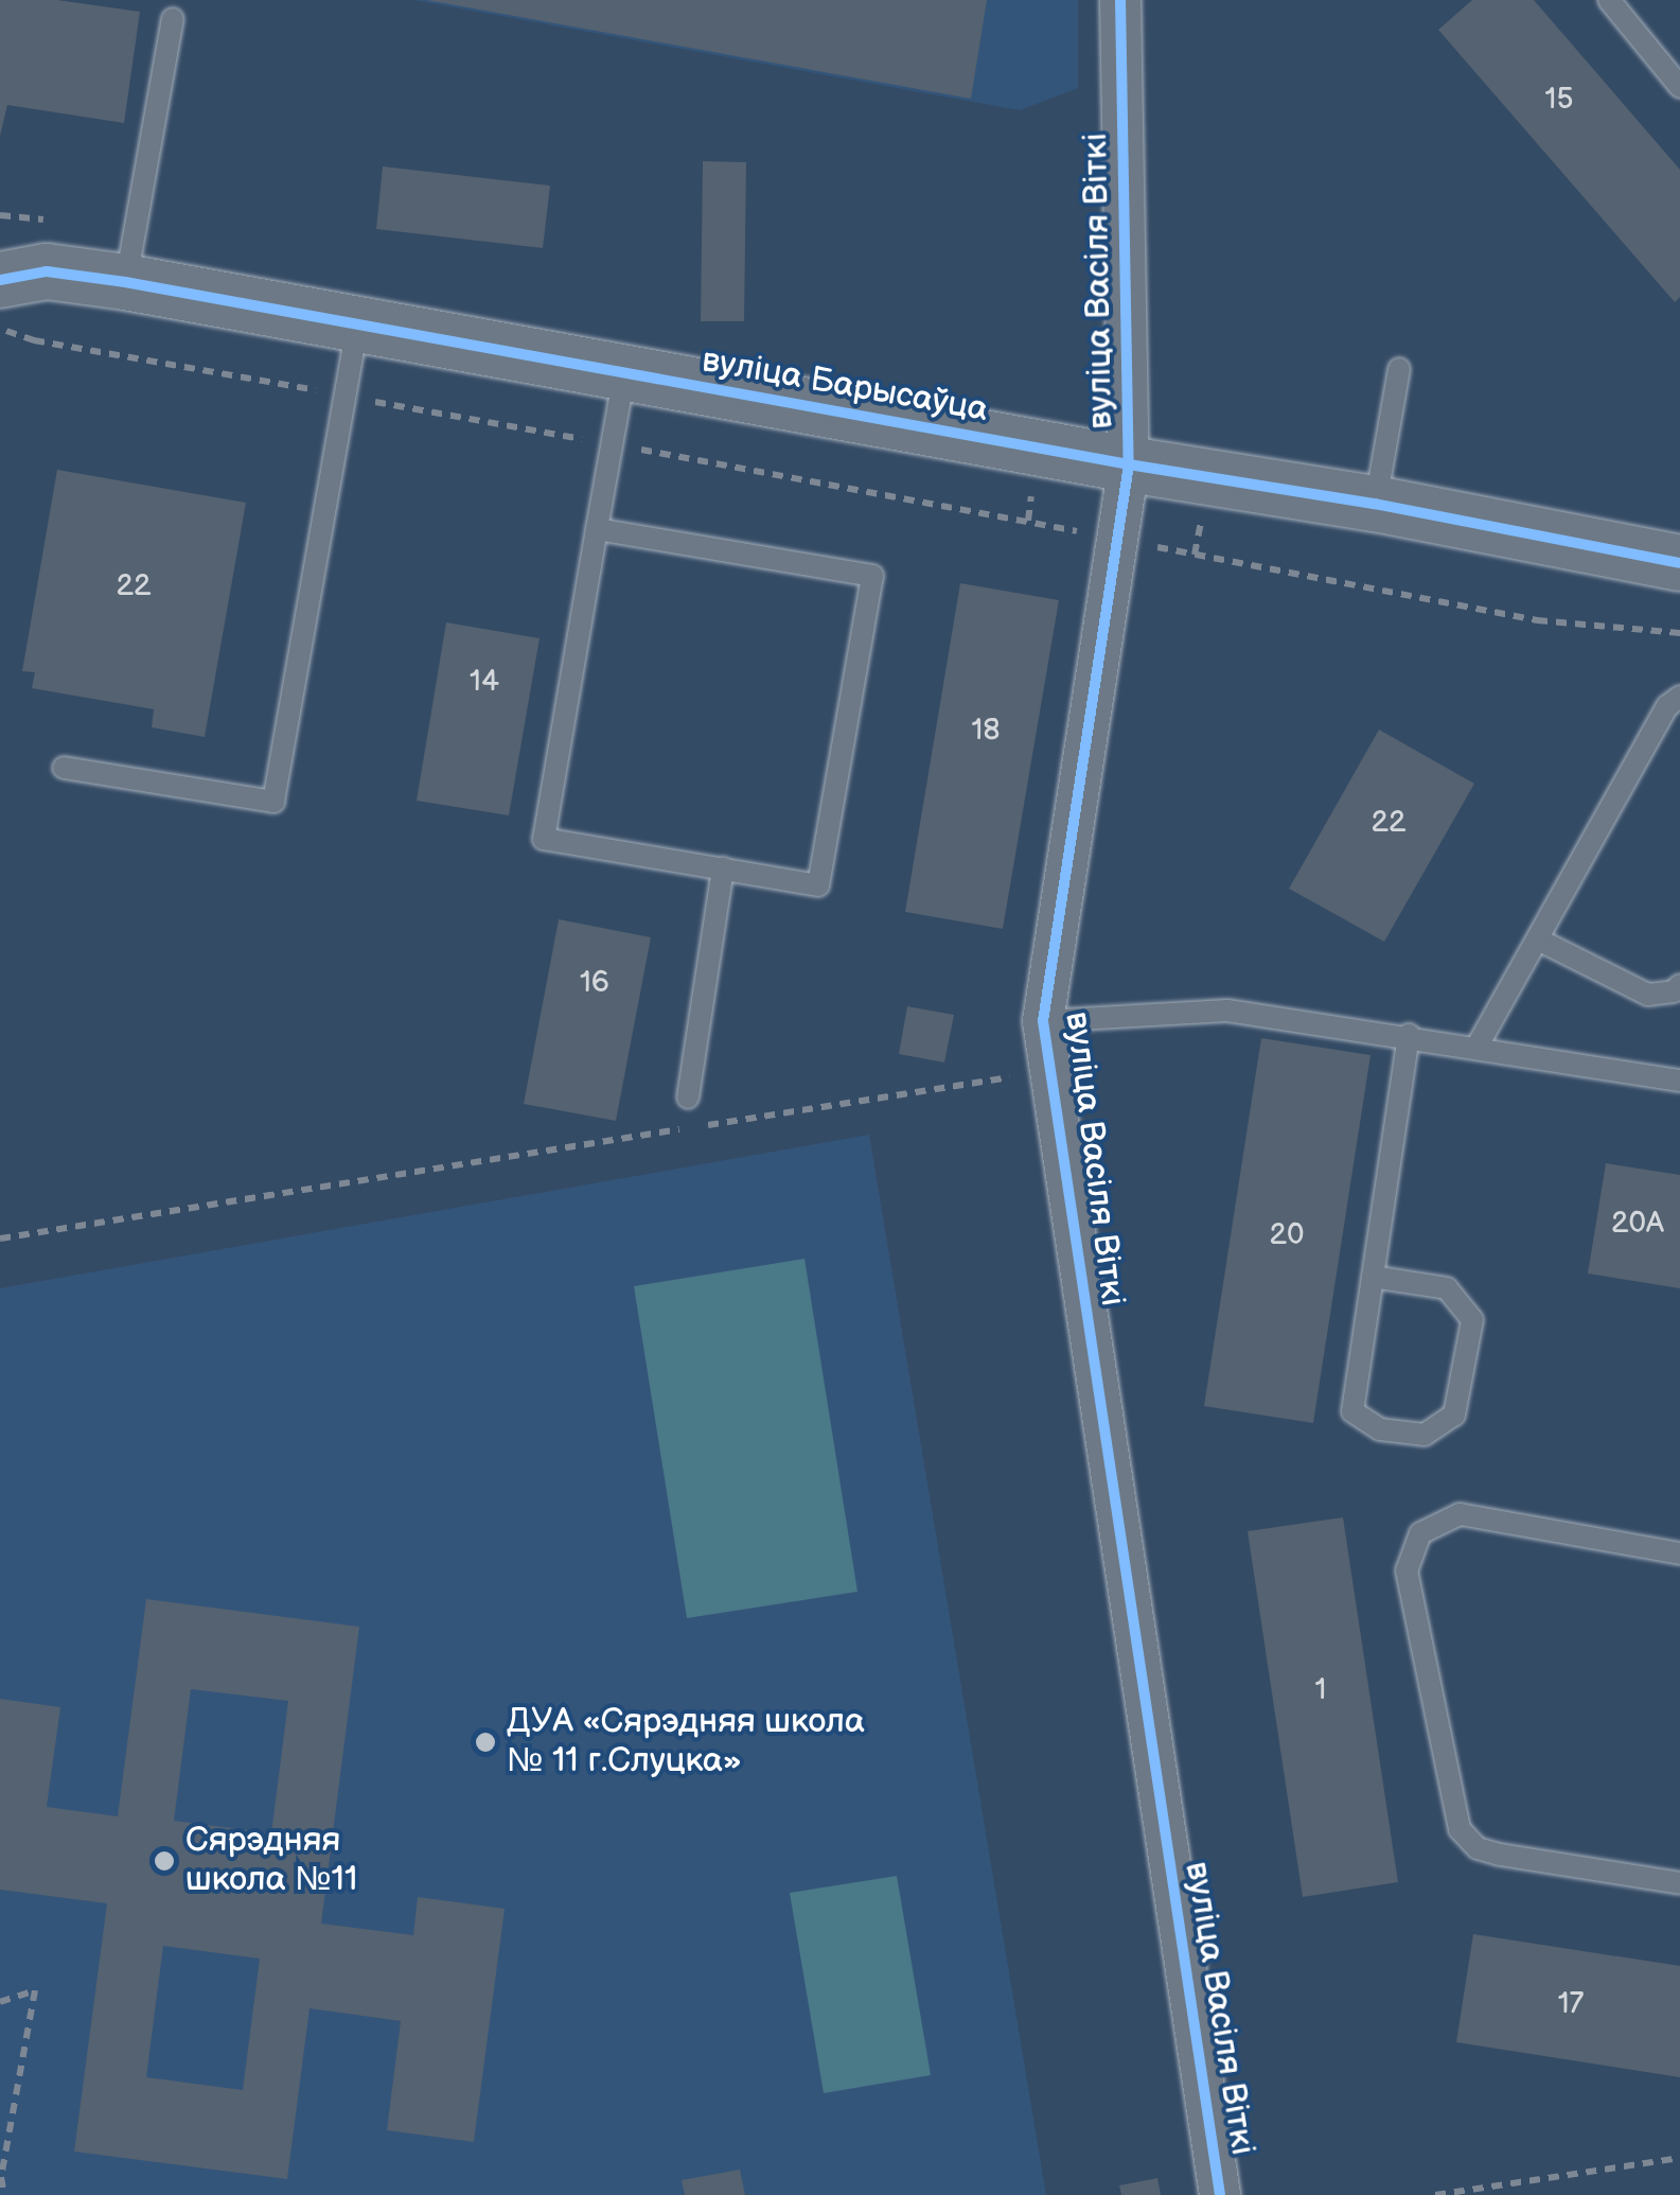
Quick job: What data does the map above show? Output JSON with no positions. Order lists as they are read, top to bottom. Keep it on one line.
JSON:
{"streets":{"street":["вуліца Васіля Віткі","вуліца Барысаўца"]},"crossings":[["вуліца Васіля Віткі","вуліца Барысаўца"]],"places":["ДУА «Сярэдняя школа № 11 г.Слуцка»","Сярэдняя школа №11"],"house_numbers":["15","22","14","18","22","16","20А","20","1","17"]}
